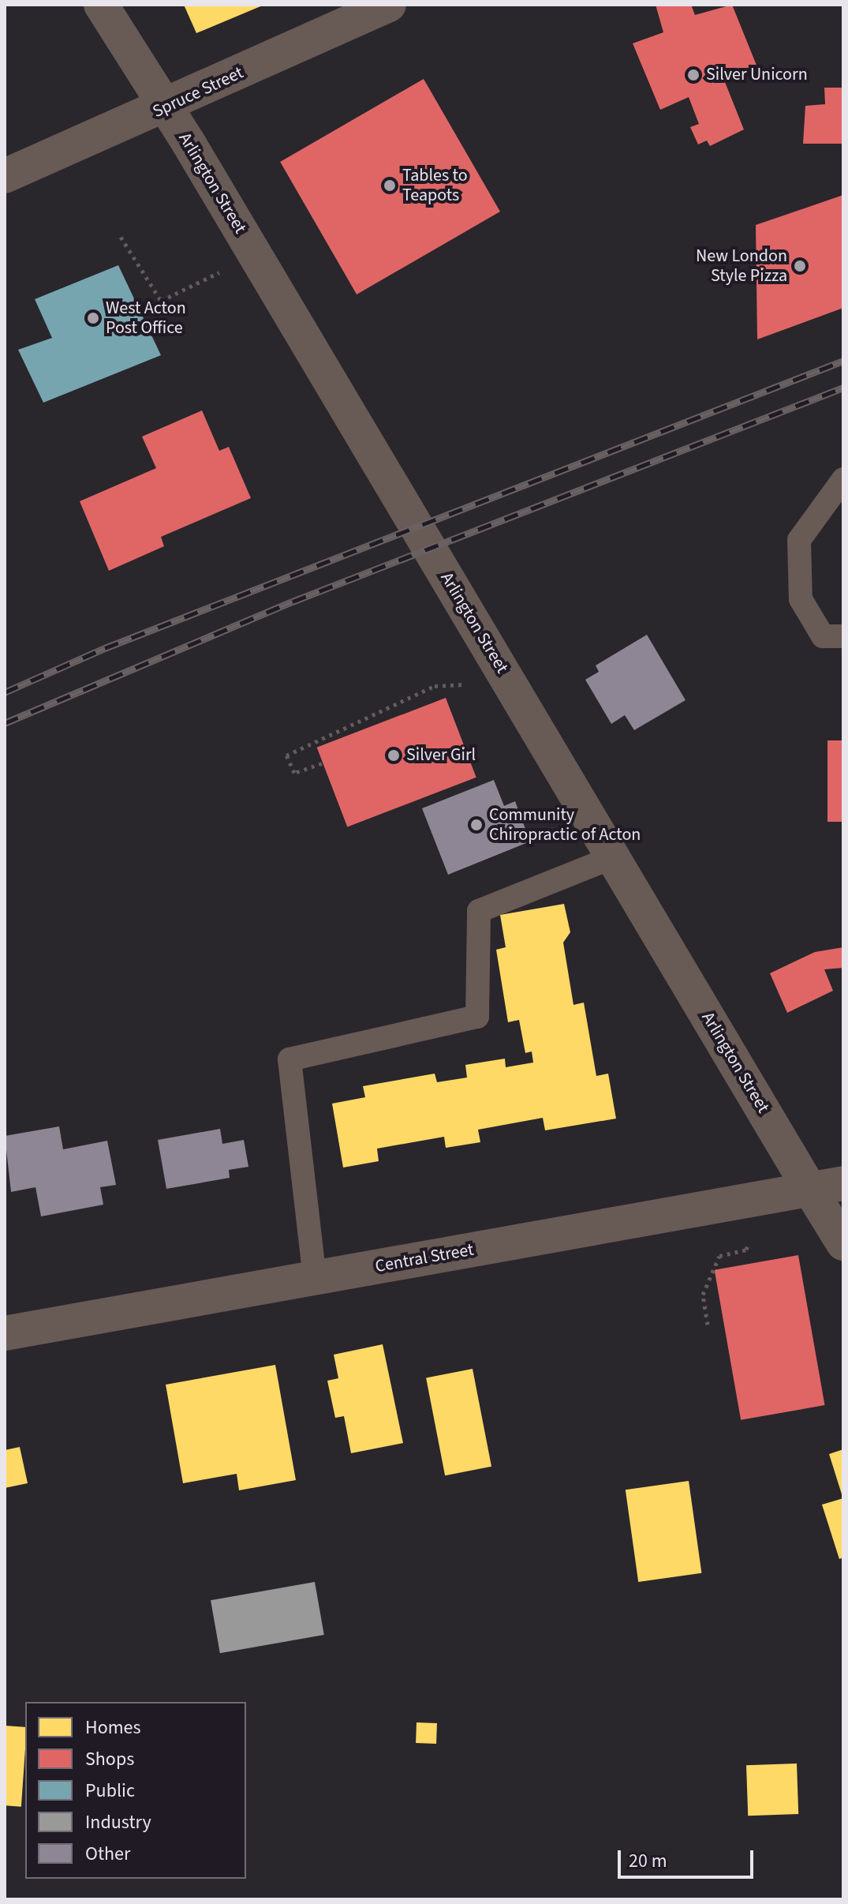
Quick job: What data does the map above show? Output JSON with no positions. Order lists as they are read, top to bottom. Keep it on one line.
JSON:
{"streets":{"street":["Spruce Street","Arlington Street","Central Street"]},"crossings":[["Spruce Street","Arlington Street"],["Arlington Street","Central Street"]],"places":["Silver Unicorn","Tables to Teapots","New London Style Pizza","West Acton Post Office","Silver Girl","Community Chiropractic of Acton"],"legend":["Homes","Shops","Public","Industry","Other"],"scale_bar":"20 m"}
